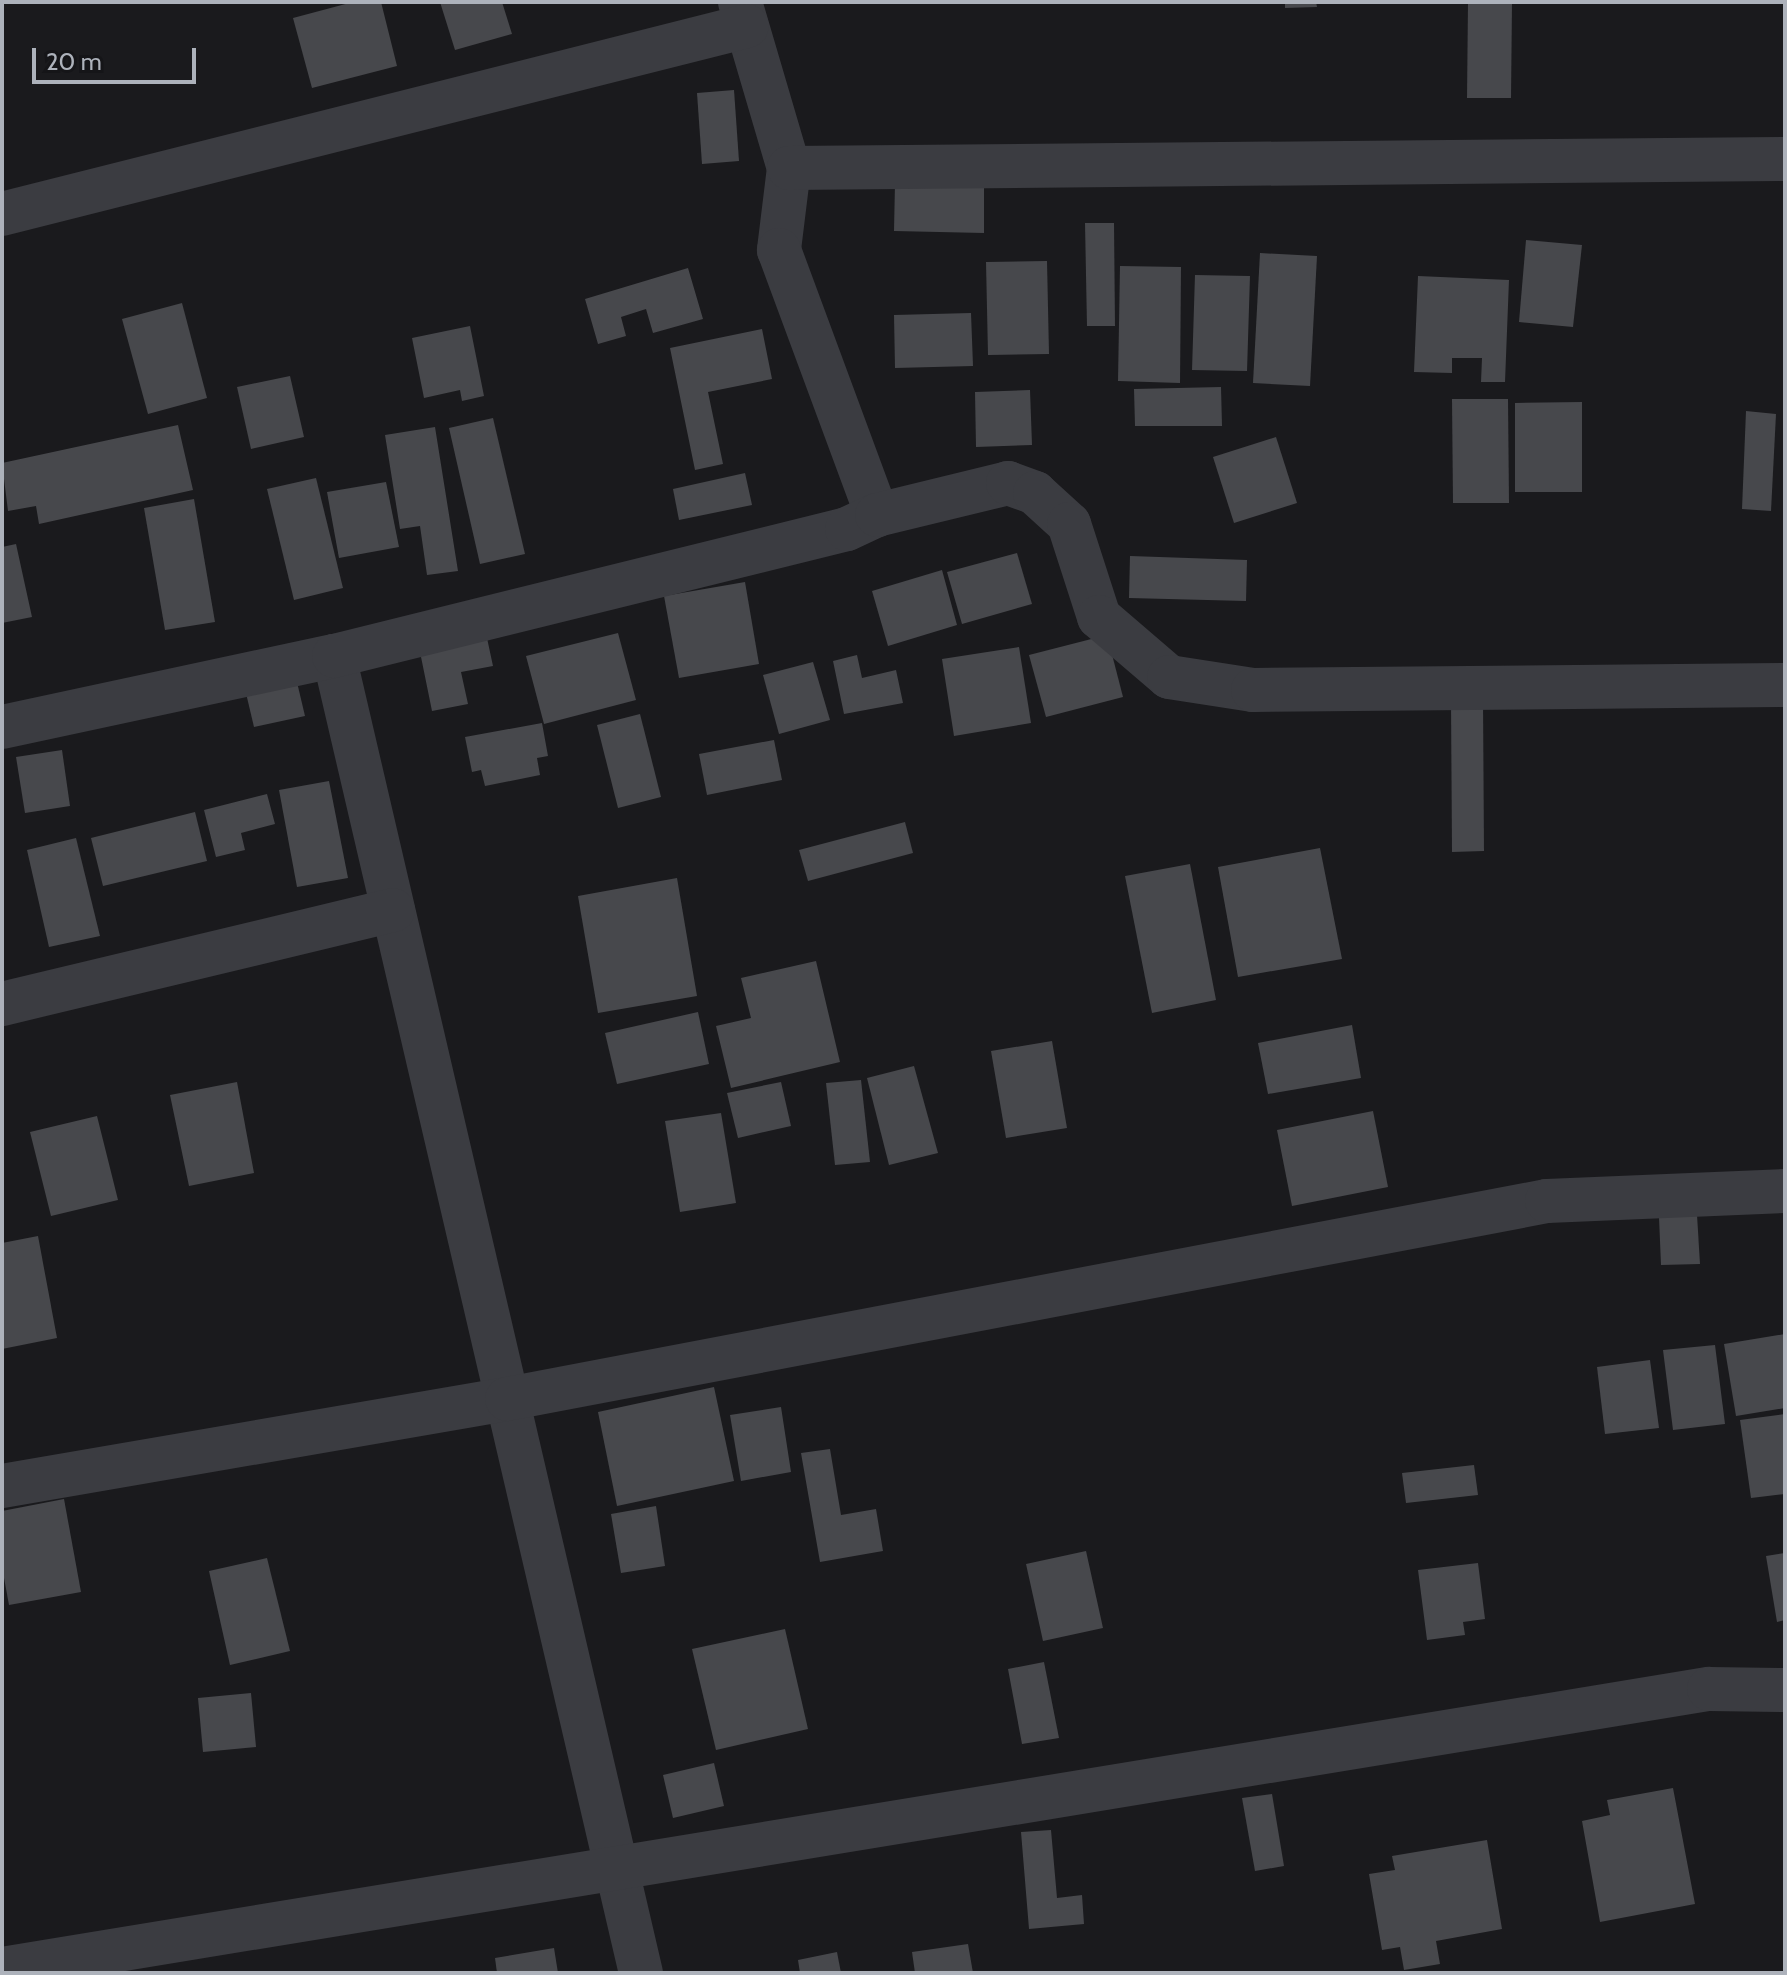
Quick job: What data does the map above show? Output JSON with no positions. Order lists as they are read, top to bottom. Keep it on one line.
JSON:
{"scale_bar":"20 m"}
